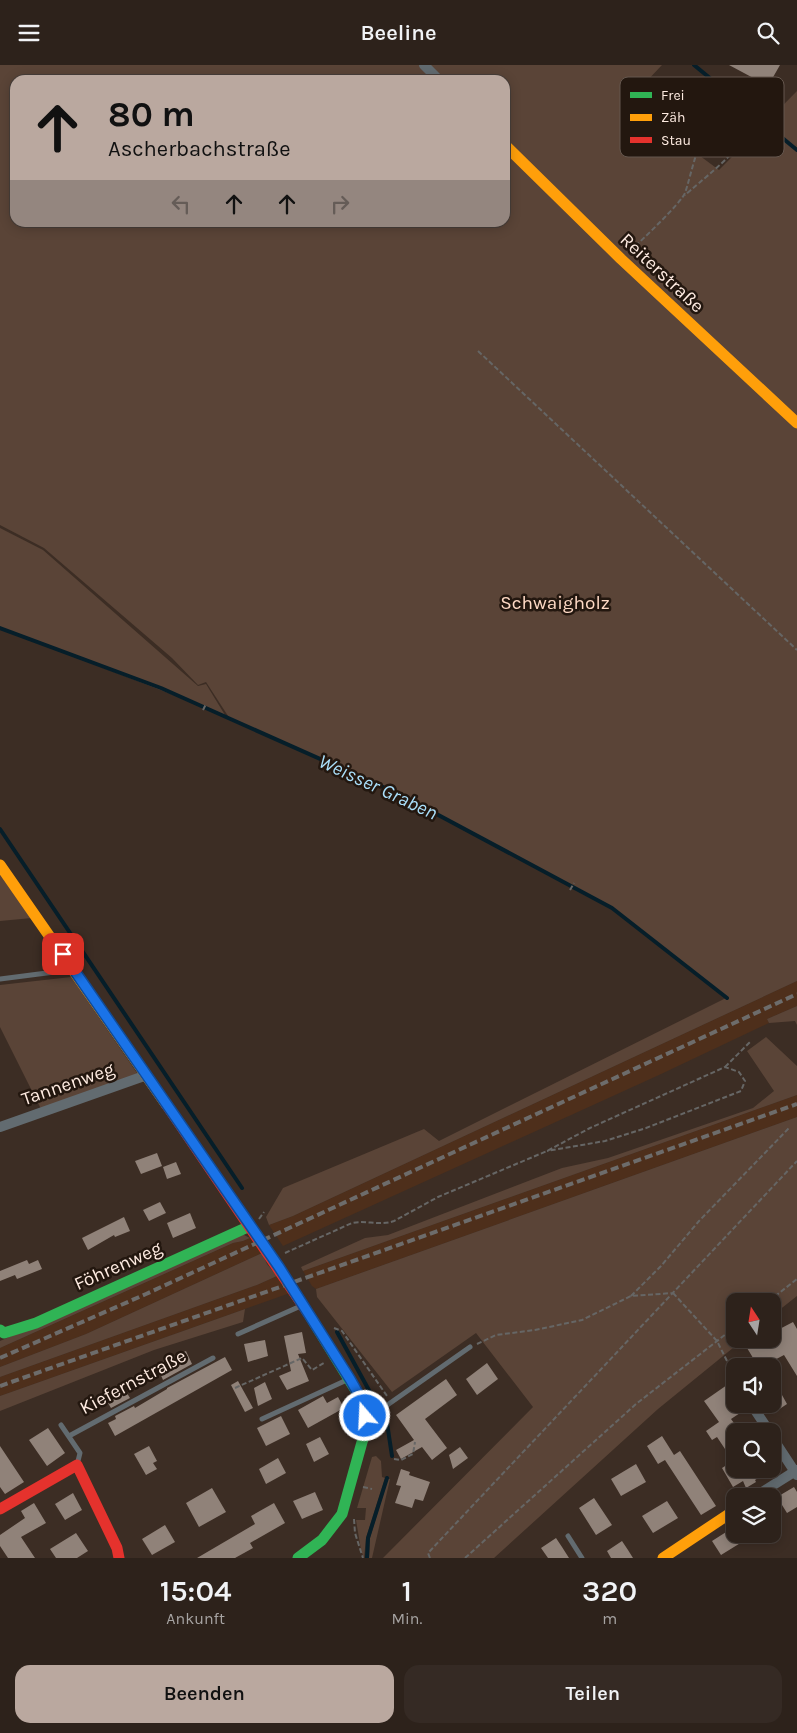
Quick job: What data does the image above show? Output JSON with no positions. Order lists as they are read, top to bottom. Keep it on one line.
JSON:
{"streets":{"street":["Reiterstraße","Tannenweg","Föhrenweg","Kiefernstraße"]},"water":["Weisser Graben"],"parks":["Schwaigholz"],"legend":["Frei","Zäh","Stau"],"north":"top","page":{"header":"Beeline","turn":["80 m","Ascherbachstraße"],"eta":["15:04","Ankunft","1","Min.","320","m"],"buttons":["Beenden","Teilen"]}}
